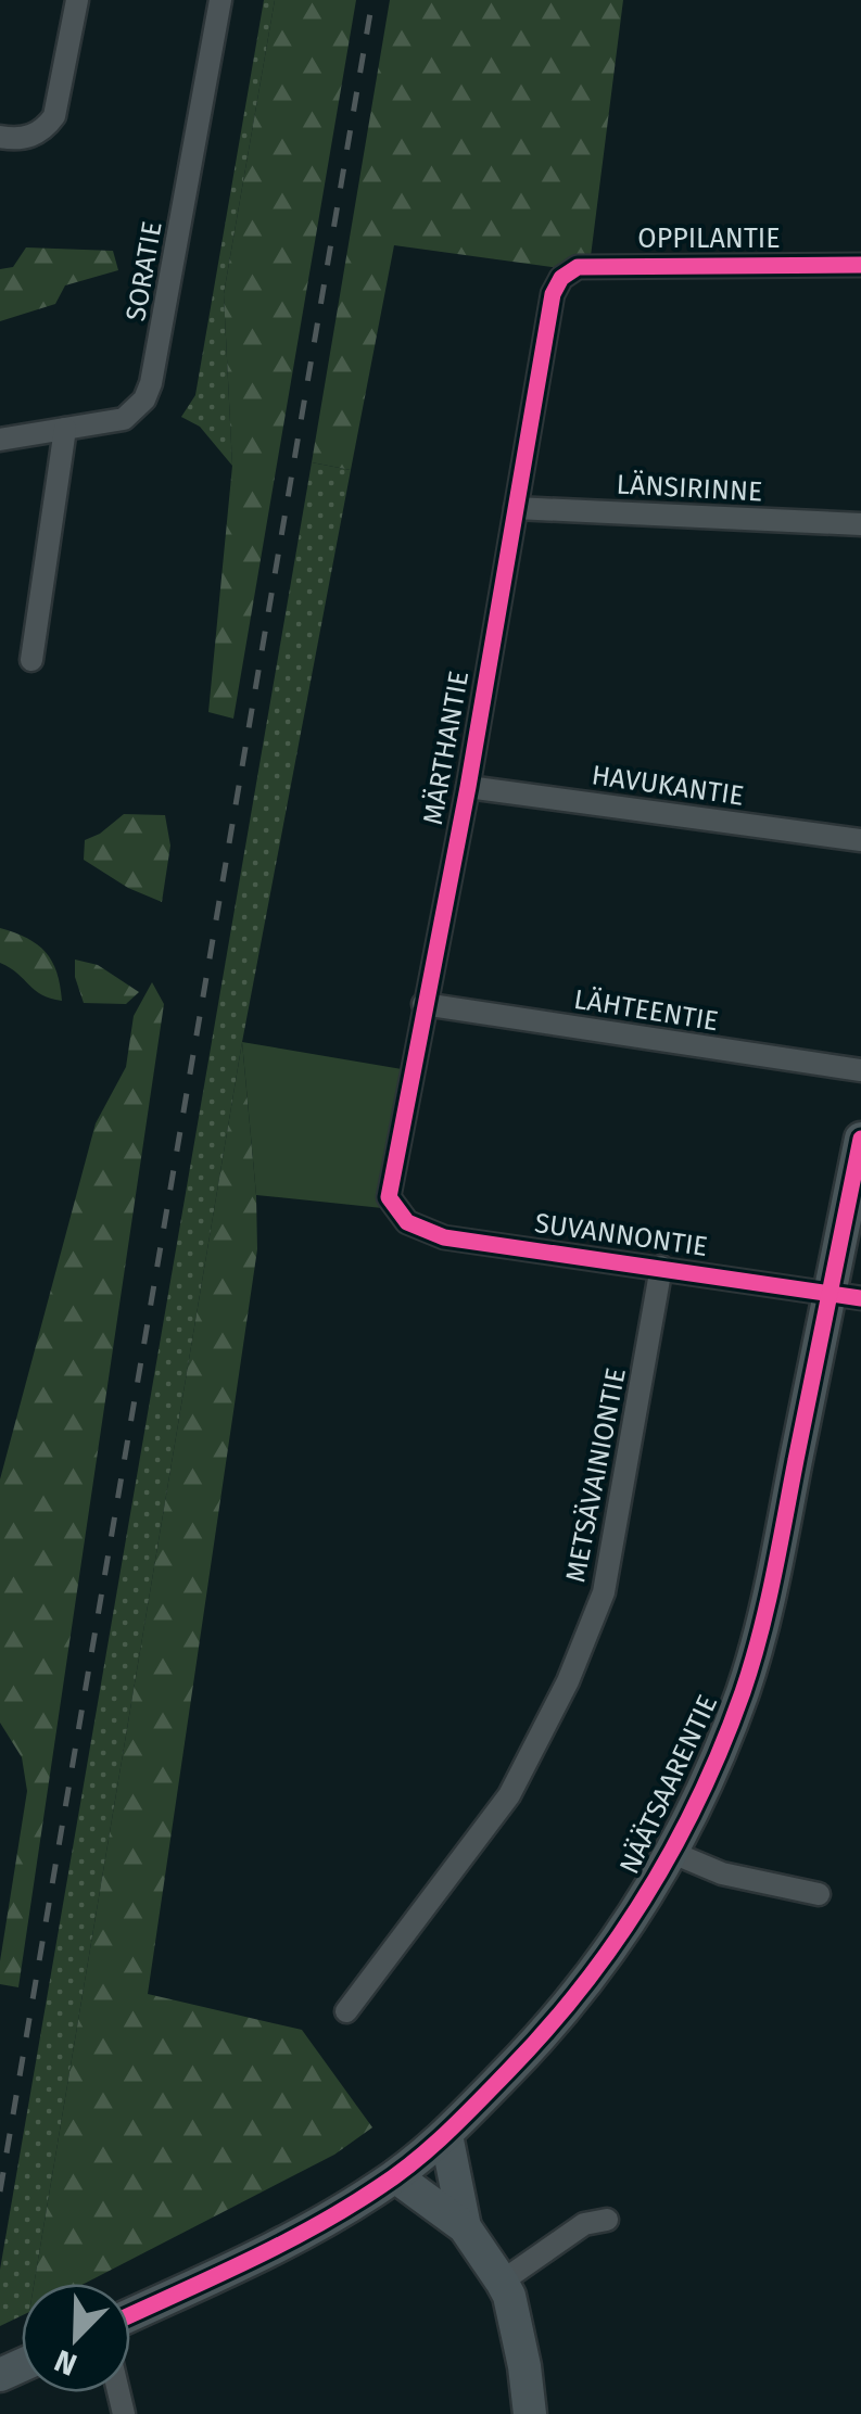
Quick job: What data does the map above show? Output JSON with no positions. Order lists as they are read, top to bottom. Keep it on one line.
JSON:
{"streets":{"street":["OPPILANTIE","SORATIE","LÄNSIRINNE","MÄRTHANTIE","HAVUKANTIE","LÄHTEENTIE","SUVANNONTIE","METSÄVAINIONTIE","NÄÄTSAARENTIE"]},"crossings":[["OPPILANTIE","MÄRTHANTIE"],["LÄNSIRINNE","MÄRTHANTIE"],["MÄRTHANTIE","HAVUKANTIE"],["MÄRTHANTIE","LÄHTEENTIE"],["MÄRTHANTIE","SUVANNONTIE"],["SUVANNONTIE","METSÄVAINIONTIE"],["SUVANNONTIE","NÄÄTSAARENTIE"]],"north":"bottom left"}
